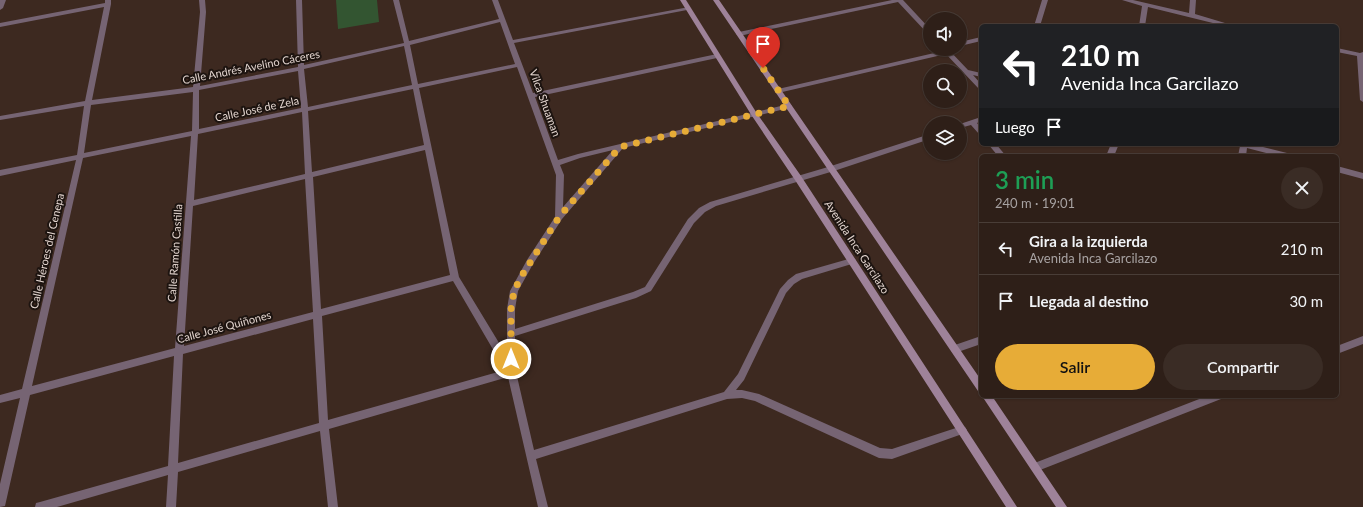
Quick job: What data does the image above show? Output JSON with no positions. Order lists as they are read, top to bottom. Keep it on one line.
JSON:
{"streets":{"main road":["Avenida Inca Garcilazo"],"street":["Calle Andrés Avelino Cáceres","Vilca Shuaman","Calle José de Zela","Calle Héroes del Cenepa","Calle Ramón Castilla","Calle José Quiñones"]},"crossings":[["Calle Andrés Avelino Cáceres","Vilca Shuaman"],["Calle Andrés Avelino Cáceres","Calle Héroes del Cenepa"],["Calle Andrés Avelino Cáceres","Calle Ramón Castilla"],["Vilca Shuaman","Calle José de Zela"],["Calle José de Zela","Calle Héroes del Cenepa"],["Calle José de Zela","Calle Ramón Castilla"],["Calle Héroes del Cenepa","Calle José Quiñones"],["Calle Ramón Castilla","Calle José Quiñones"]],"page":{"turn":["210 m","Avenida Inca Garcilazo"],"then":"Luego","heading":["3 min","240 m · 19:01"],"list":[{"name":"Gira a la izquierda","note":"Avenida Inca Garcilazo","value":"210 m"},{"name":"Llegada al destino","value":"30 m"}],"buttons":["Salir","Compartir"]}}
